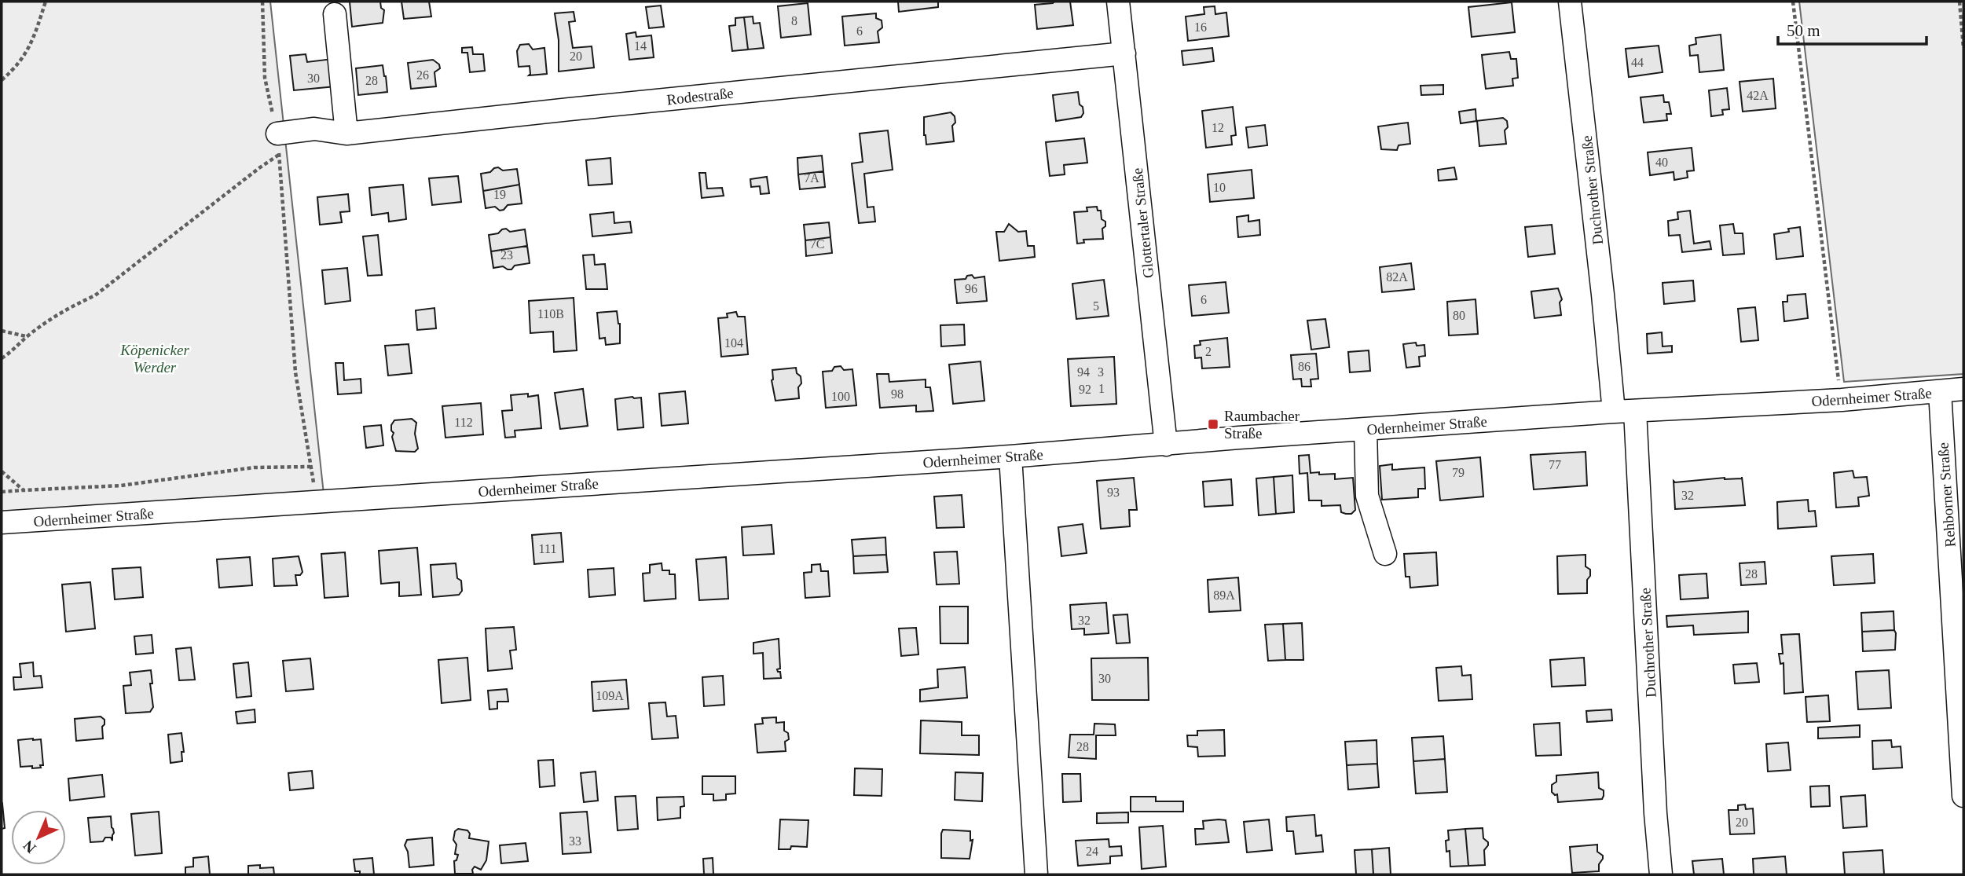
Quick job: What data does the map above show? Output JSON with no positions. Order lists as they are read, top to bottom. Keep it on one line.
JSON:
{"streets":{"street":["Rodestraße","Duchrother Straße","Glottertaler Straße","Odernheimer Straße","Rehborner Straße"]},"crossings":[["Rodestraße","Glottertaler Straße"],["Duchrother Straße","Odernheimer Straße"],["Glottertaler Straße","Odernheimer Straße"],["Odernheimer Straße","Rehborner Straße"]],"parks":["Köpenicker Werder"],"places":{"transit":["Raumbacher Straße"]},"house_numbers":["8","16","6","14","20","44","26","30","28","42A","12","40","7A","10","19","7C","23","82A","96","6","5","110B","80","104","2","86","94","3","1","92","98","100","112","77","79","93","32","111","28","89A","32","30","109A","28","20","33","24"],"scale_bar":"50 m","north":"bottom left"}
